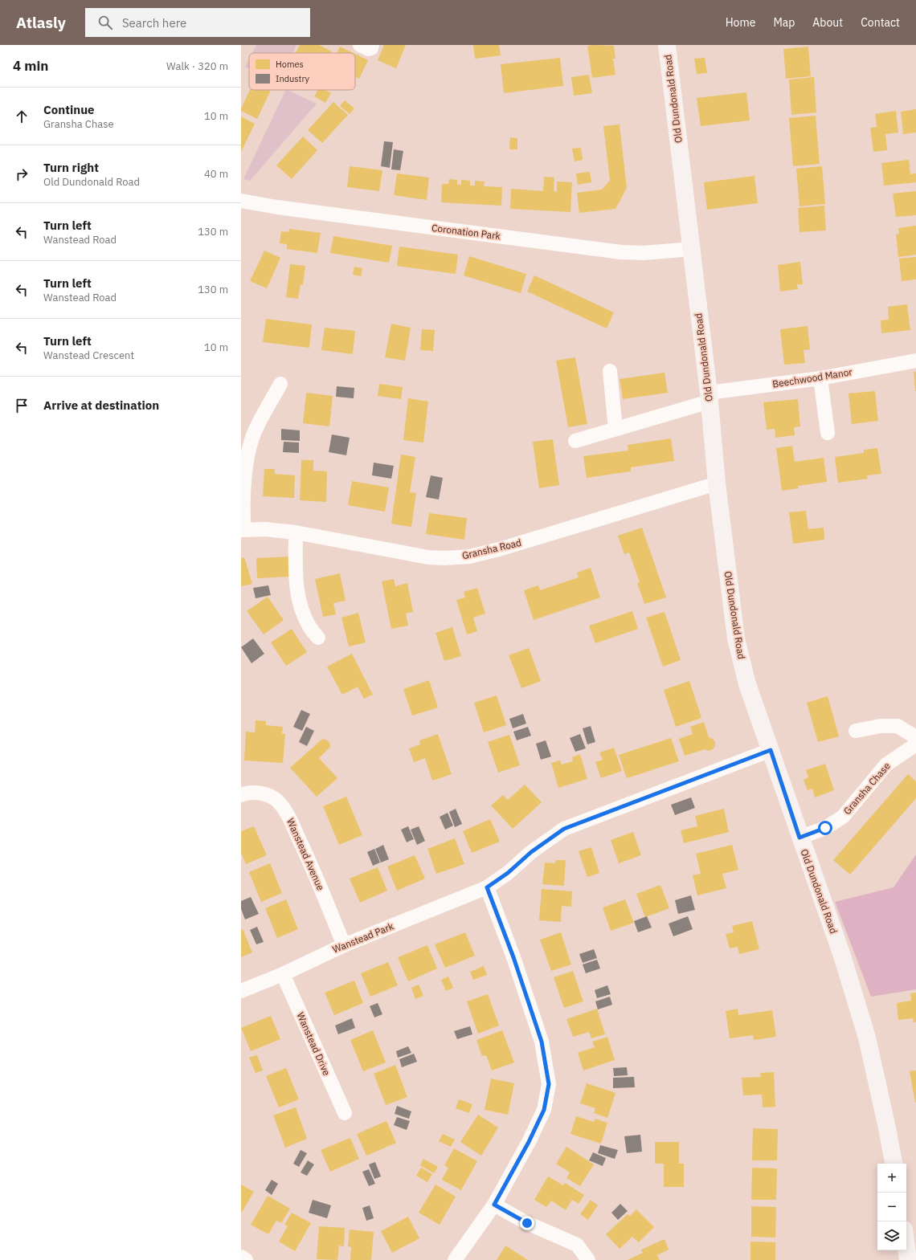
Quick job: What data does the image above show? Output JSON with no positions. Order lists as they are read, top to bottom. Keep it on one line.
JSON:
{"streets":{"street":["Old Dundonald Road","Coronation Park","Beechwood Manor","Gransha Road","Gransha Chase","Wanstead Avenue","Wanstead Park","Wanstead Drive"]},"crossings":[["Old Dundonald Road","Coronation Park"],["Old Dundonald Road","Beechwood Manor"],["Old Dundonald Road","Gransha Road"],["Old Dundonald Road","Gransha Chase"],["Old Dundonald Road","Wanstead Park"],["Wanstead Avenue","Wanstead Park"],["Wanstead Park","Wanstead Drive"]],"legend":["Homes","Industry"],"page":{"header":"Atlasly","search":"Search here","nav":["Home","Map","About","Contact"],"heading":["4 min","Walk · 320 m"],"list":[["Continue","Gransha Chase","10 m"],["Turn right","Old Dundonald Road","40 m"],["Turn left","Wanstead Road","130 m"],["Turn left","Wanstead Road","130 m"],["Turn left","Wanstead Crescent","10 m"],"Arrive at destination"],"map_buttons":["+","−"]}}
